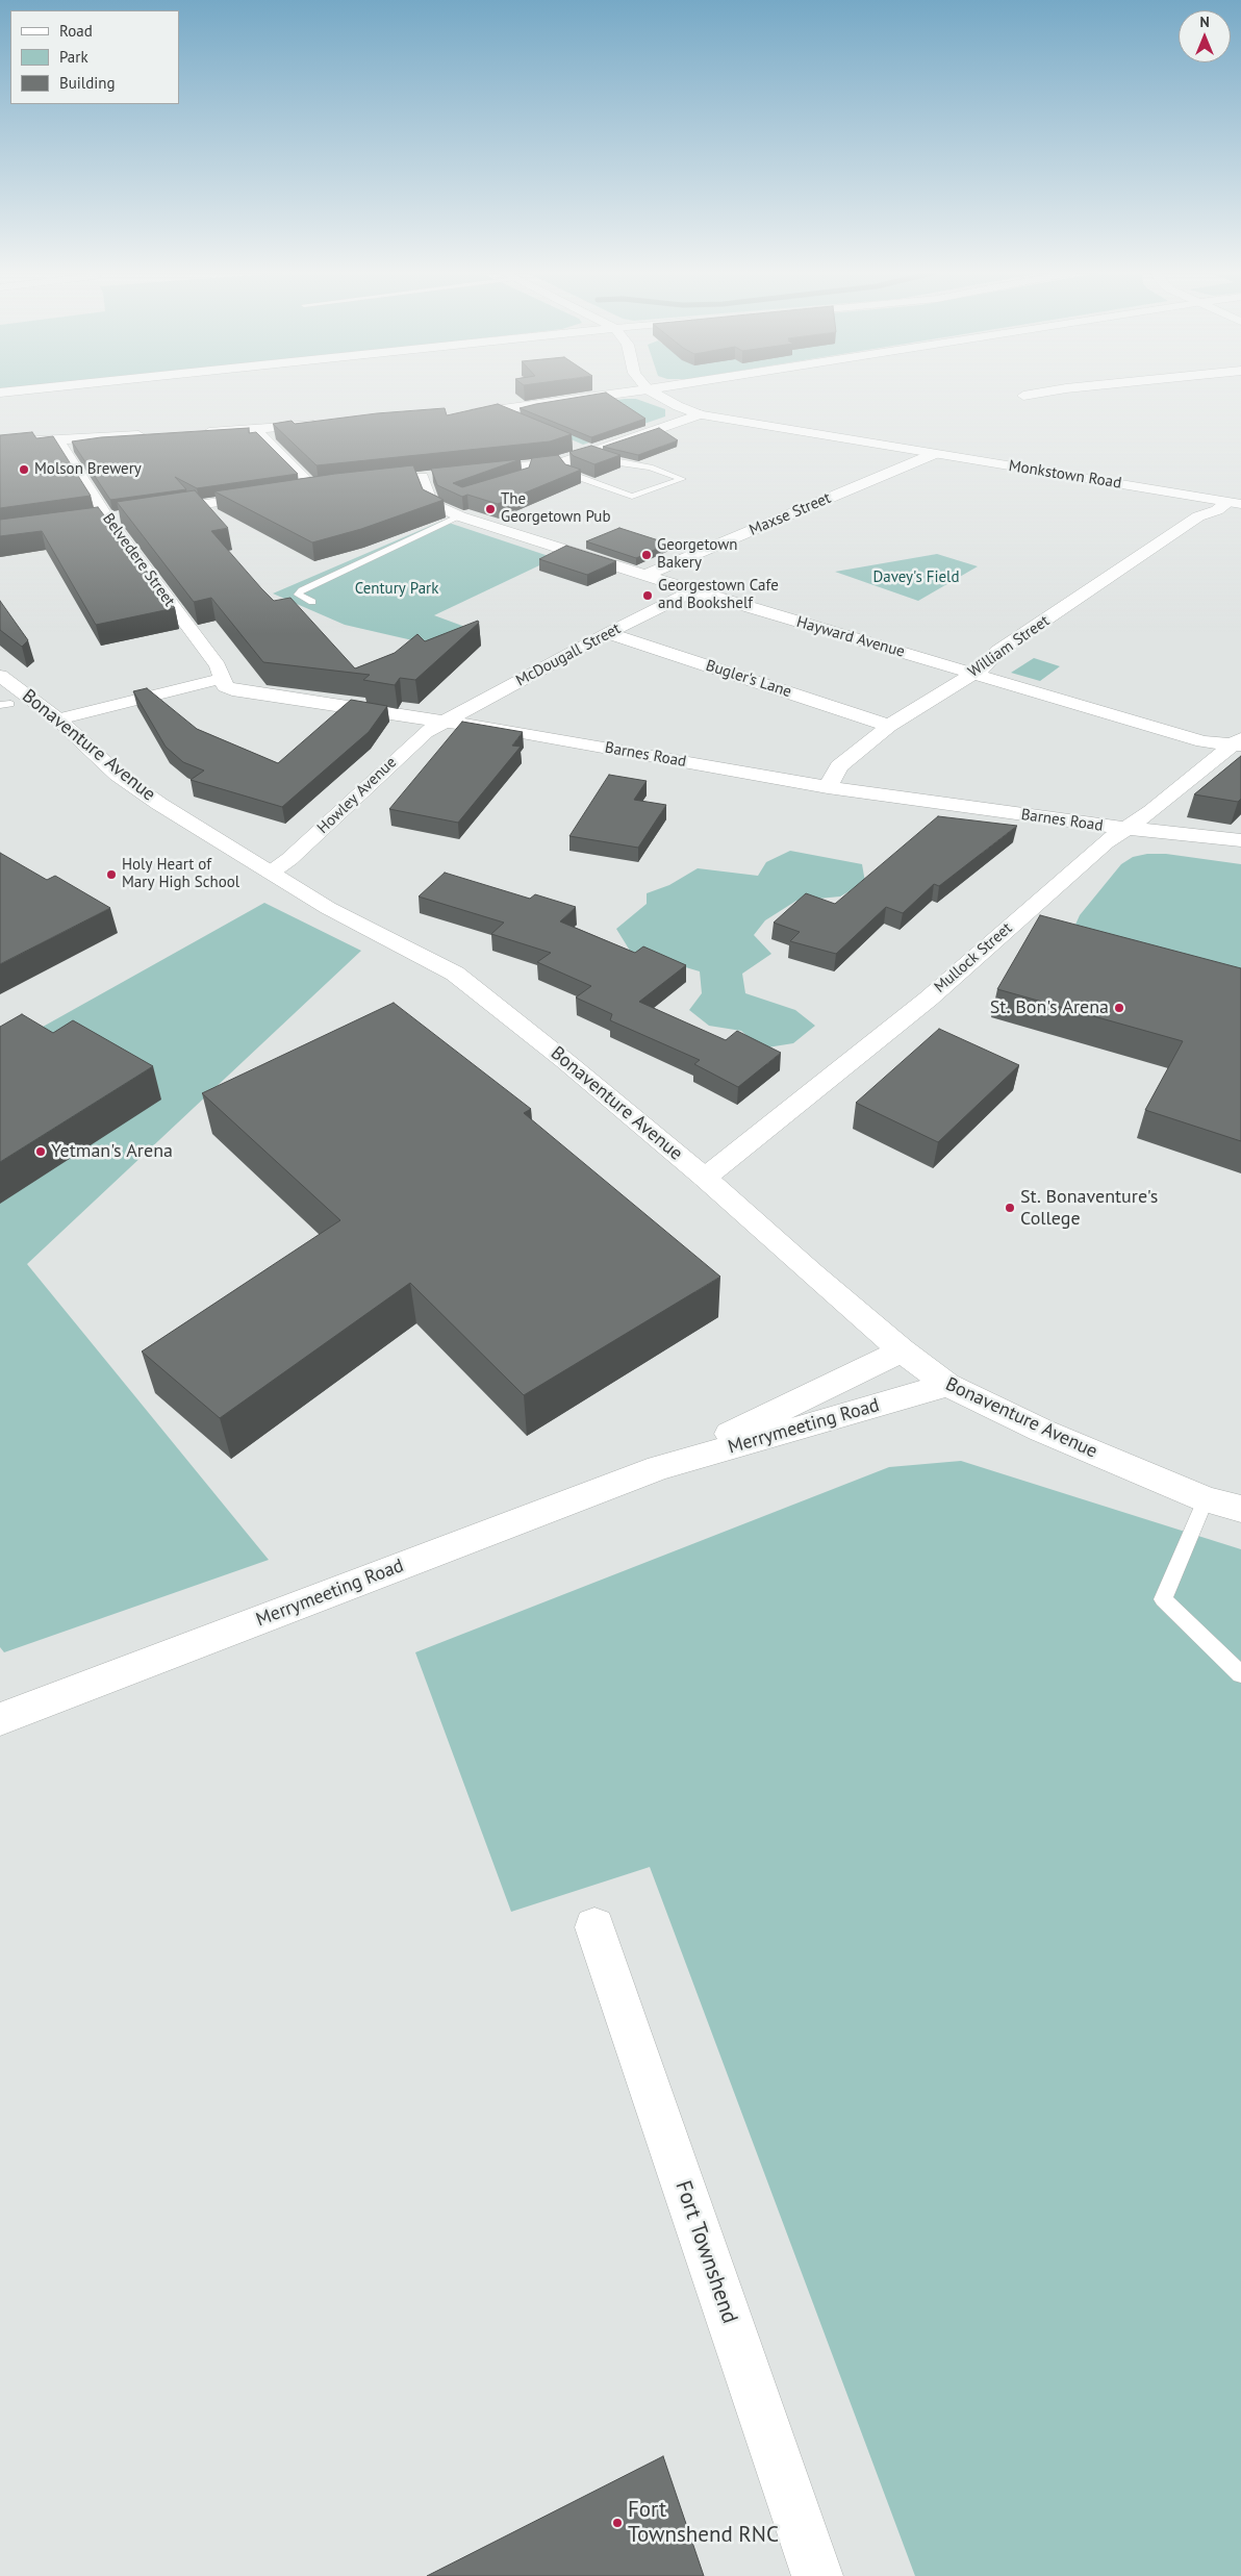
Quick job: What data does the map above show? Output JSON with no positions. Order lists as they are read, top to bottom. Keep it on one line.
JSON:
{"streets":{"street":["Monkstown Road","Maxse Street","Belvedere Street","Hayward Avenue","William Street","McDougall Street","Bugler's Lane","Bonaventure Avenue","Barnes Road","Howley Avenue","Mullock Street","Merrymeeting Road","Fort Townshend"]},"crossings":[["Monkstown Road","Maxse Street"],["Monkstown Road","William Street"],["Maxse Street","Hayward Avenue"],["Belvedere Street","Barnes Road"],["Hayward Avenue","William Street"],["Hayward Avenue","McDougall Street"],["Hayward Avenue","Mullock Street"],["William Street","Bugler's Lane"],["William Street","Barnes Road"],["McDougall Street","Bugler's Lane"],["McDougall Street","Barnes Road"],["McDougall Street","Howley Avenue"],["Bonaventure Avenue","Howley Avenue"],["Bonaventure Avenue","Mullock Street"],["Bonaventure Avenue","Merrymeeting Road"],["Barnes Road","Howley Avenue"],["Barnes Road","Mullock Street"]],"parks":["Davey's Field","Century Park"],"places":["Molson Brewery","The Georgetown Pub","Georgetown Bakery","Georgestown Cafe and Bookshelf","Holy Heart of Mary High School","St. Bon's Arena","Yetman's Arena","St. Bonaventure's College","Fort Townshend RNC"],"legend":["Road","Park","Building"],"north":"top"}
